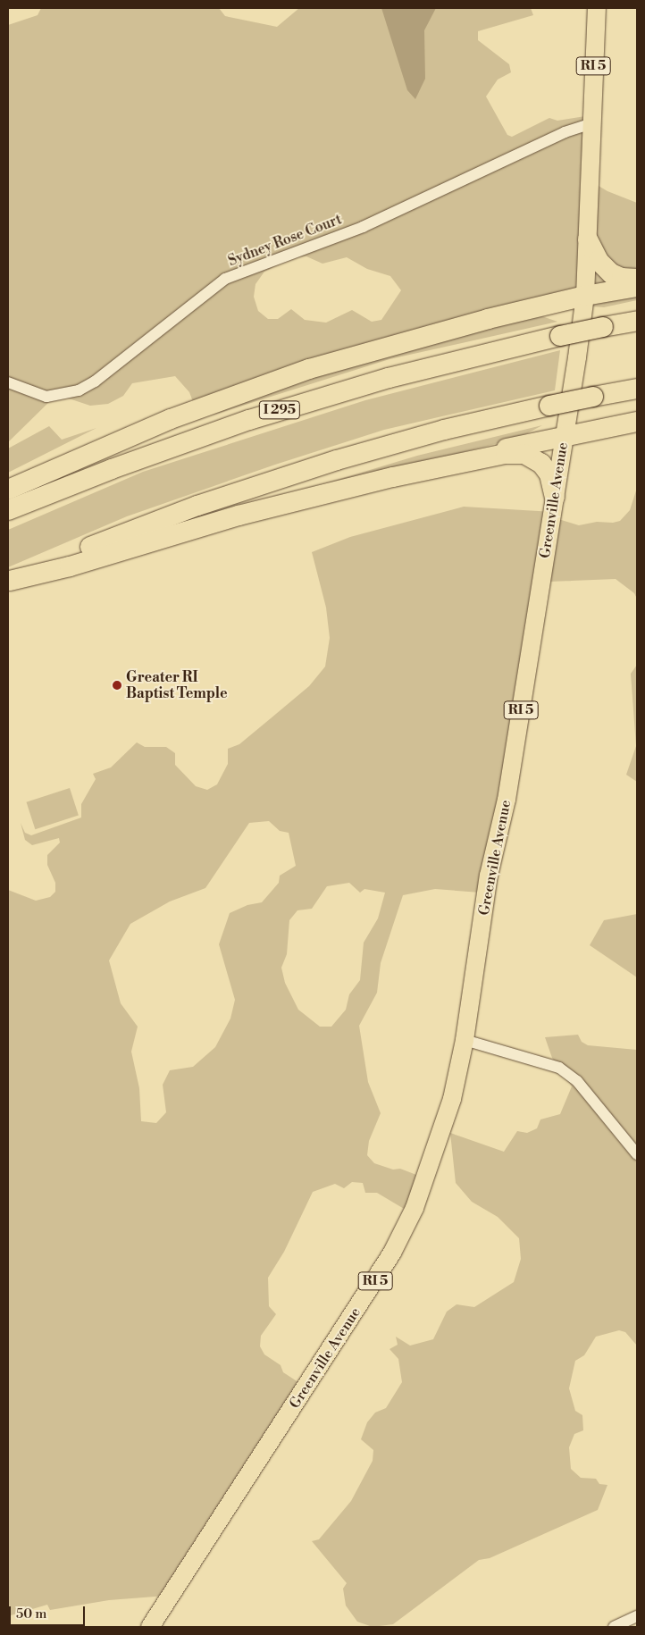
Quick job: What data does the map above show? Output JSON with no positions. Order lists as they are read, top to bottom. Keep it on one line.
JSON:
{"streets":{"highway":["I 295"],"main road":["RI 5","Greenville Avenue"],"street":["Sydney Rose Court"]},"crossings":[["Sydney Rose Court","Greenville Avenue"]],"places":["Greater RI Baptist Temple"],"scale_bar":"50 m"}
